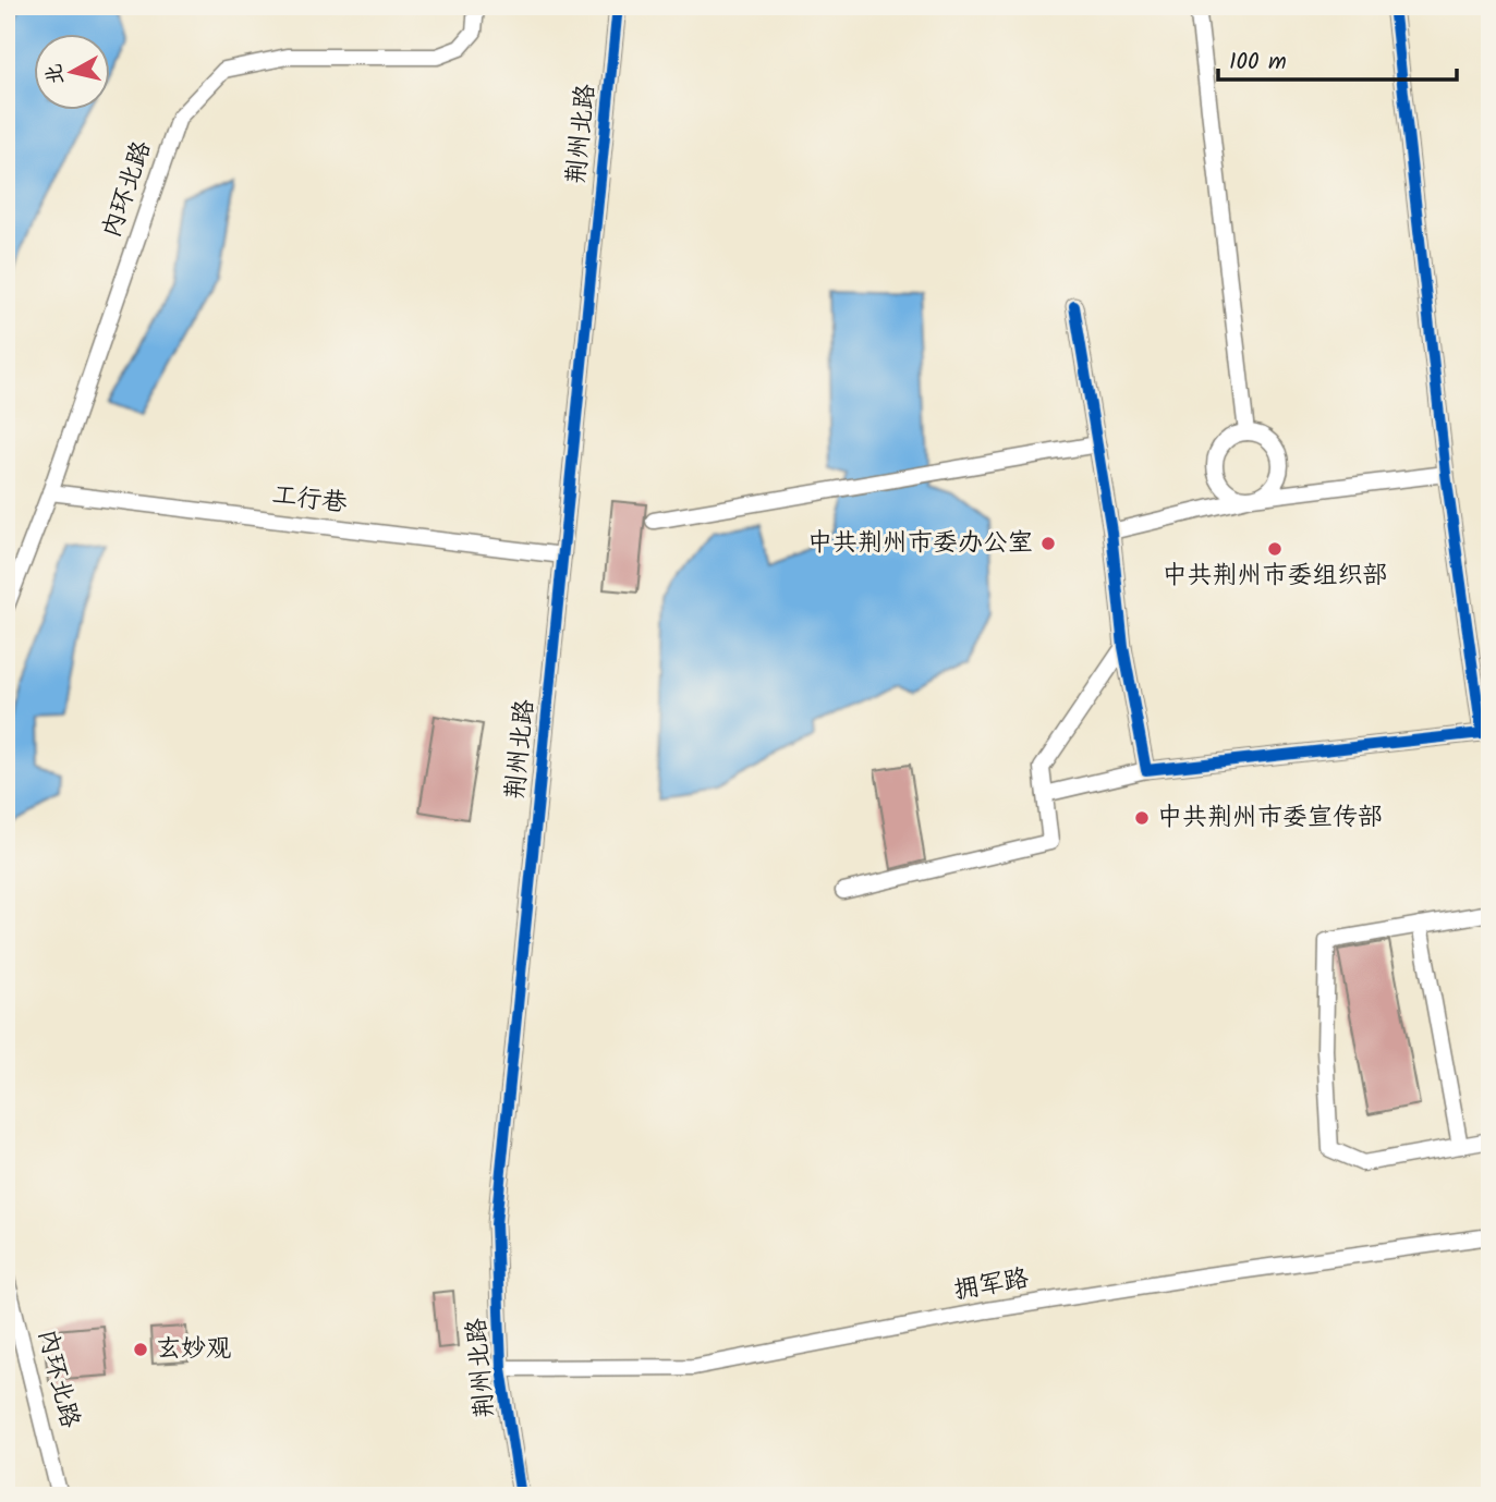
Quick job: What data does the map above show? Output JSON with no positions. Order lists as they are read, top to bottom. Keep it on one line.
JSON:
{"streets":{"street":["荆州北路","内环北路","工行巷","拥军路"]},"crossings":[["荆州北路","工行巷"],["荆州北路","拥军路"],["内环北路","工行巷"]],"places":["中共荆州市委办公室","中共荆州市委组织部","中共荆州市委宣传部","玄妙观"],"scale_bar":"100 m","north":"left"}
